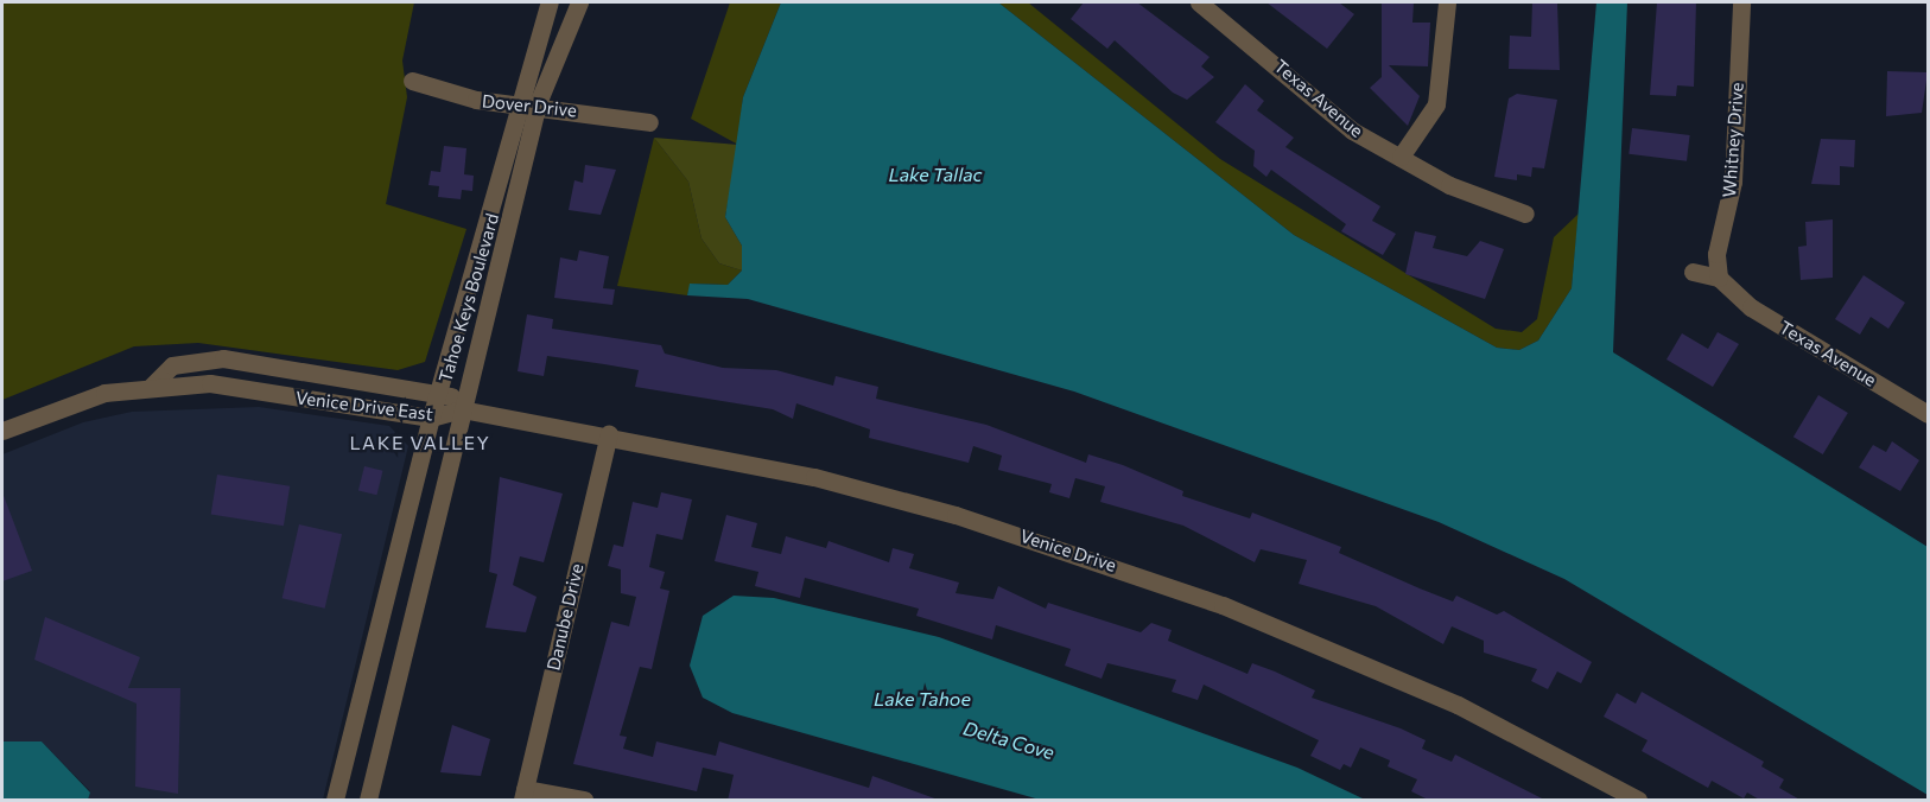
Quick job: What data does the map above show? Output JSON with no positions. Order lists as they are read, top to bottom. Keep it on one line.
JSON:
{"streets":{"street":["Texas Avenue","Dover Drive","Whitney Drive","Tahoe Keys Boulevard","Venice Drive East","Venice Drive","Danube Drive"]},"crossings":[["Texas Avenue","Whitney Drive"],["Dover Drive","Tahoe Keys Boulevard"],["Tahoe Keys Boulevard","Venice Drive East"],["Tahoe Keys Boulevard","Venice Drive"],["Venice Drive East","Venice Drive"],["Venice Drive","Danube Drive"]],"districts":["LAKE VALLEY"],"water":["Lake Tallac","Lake Tahoe","Delta Cove"]}
